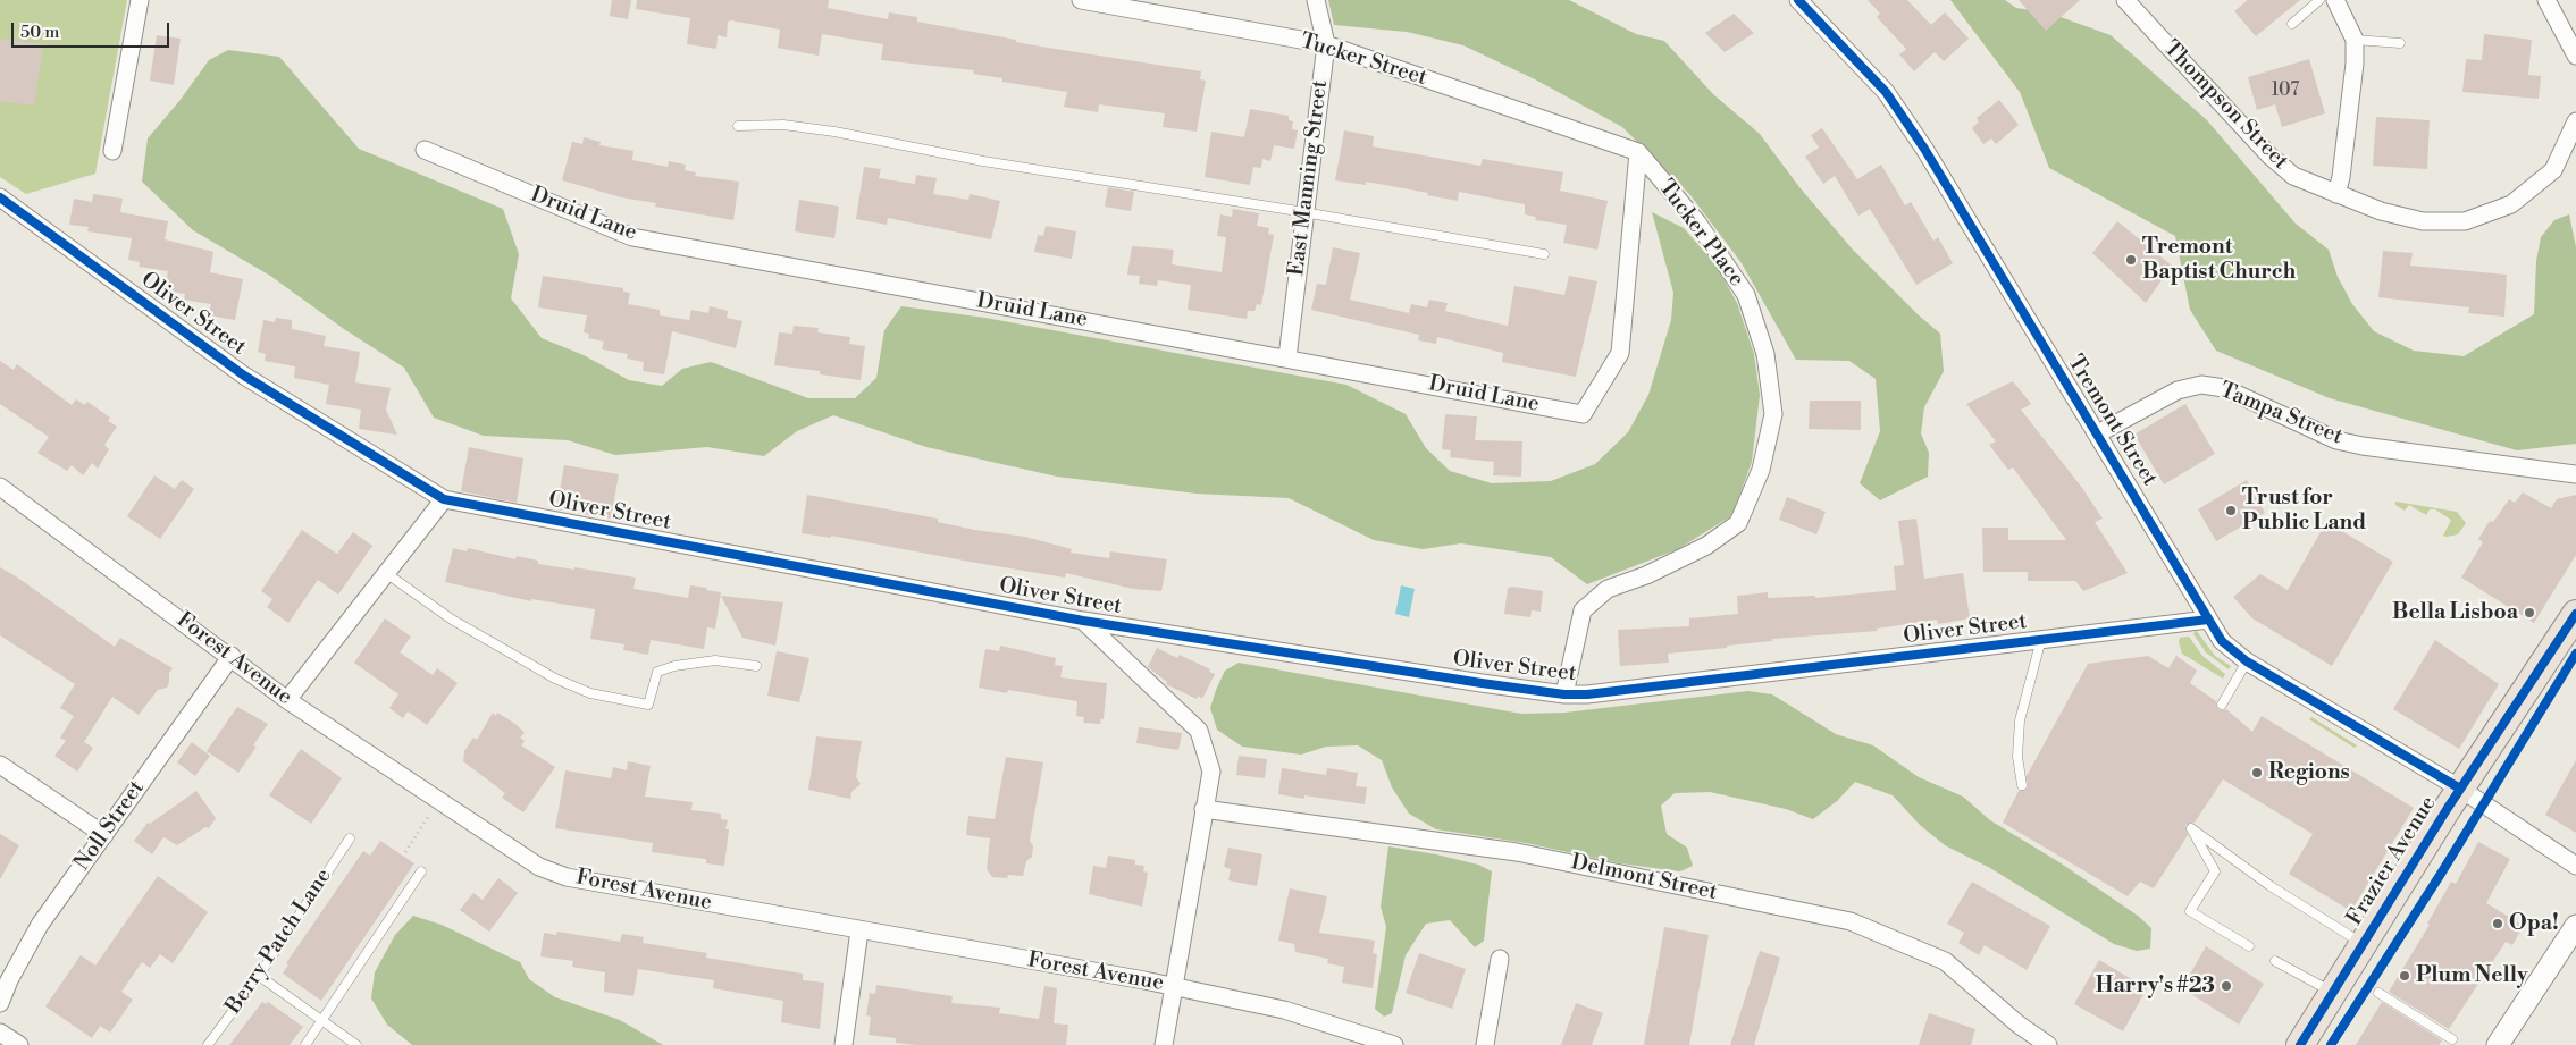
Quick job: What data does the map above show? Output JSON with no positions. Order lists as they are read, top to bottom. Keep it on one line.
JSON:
{"streets":{"main road":["Frazier Avenue"],"street":["Tucker Street","Thompson Street","East Manning Street","Druid Lane","Tucker Place","Oliver Street","Tampa Street","Tremont Street","Forest Avenue","Noll Street","Delmont Street"],"lane":["Berry Patch Lane"]},"crossings":[["Tucker Street","East Manning Street"],["Tucker Street","Druid Lane"],["Tucker Street","Tucker Place"],["East Manning Street","Druid Lane"],["Druid Lane","Tucker Place"],["Tucker Place","Oliver Street"],["Oliver Street","Tremont Street"],["Tampa Street","Tremont Street"],["Tremont Street","Frazier Avenue"],["Forest Avenue","Noll Street"]],"places":["Tremont Baptist Church","Trust for Public Land","Bella Lisboa","Regions","Opa!","Plum Nelly","Harry's #23"],"house_numbers":["107"],"scale_bar":"50 m"}
